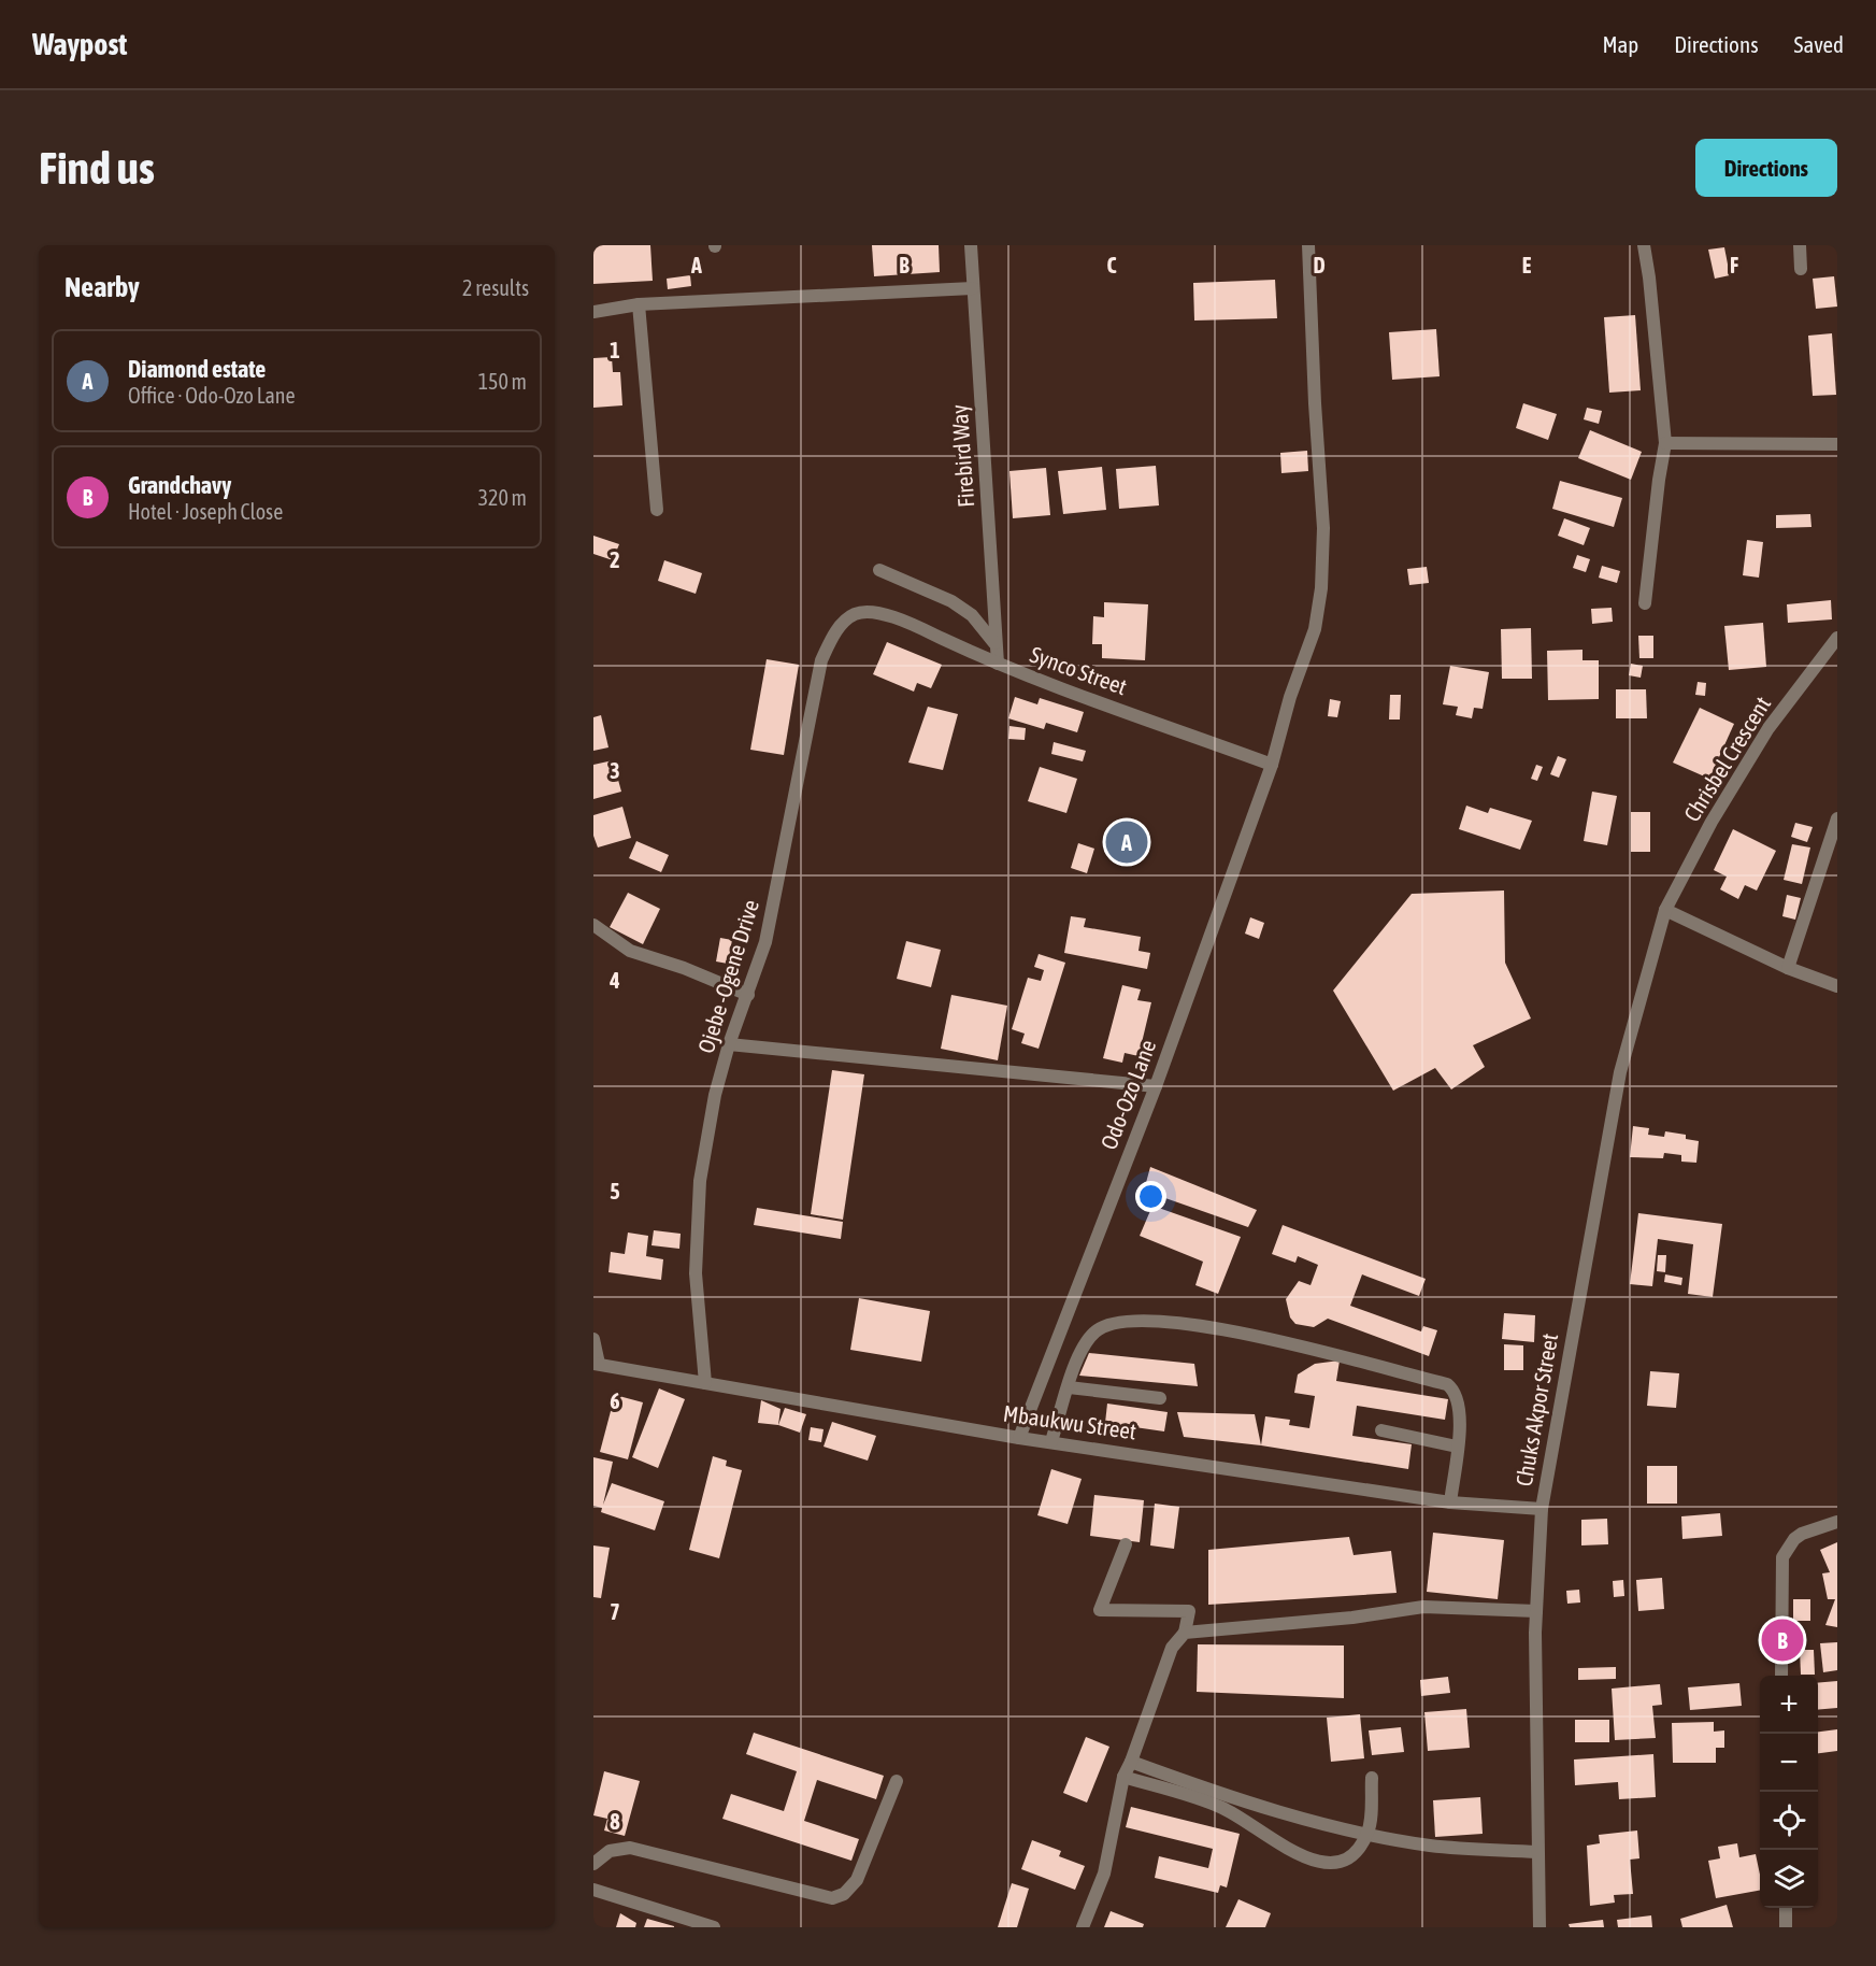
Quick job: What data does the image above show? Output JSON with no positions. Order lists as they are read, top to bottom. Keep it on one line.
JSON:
{"streets":{"street":["Firebird Way","Synco Street","Chrisbel Crescent","Ojebe -Ogene Drive","Odo-Ozo Lane","Chuks Akpor Street","Mbaukwu Street"]},"crossings":[["Firebird Way","Synco Street"],["Synco Street","Ojebe -Ogene Drive"],["Synco Street","Odo-Ozo Lane"],["Chrisbel Crescent","Chuks Akpor Street"],["Ojebe -Ogene Drive","Mbaukwu Street"],["Odo-Ozo Lane","Mbaukwu Street"],["Chuks Akpor Street","Mbaukwu Street"]],"page":{"header":"Waypost","nav":["Map","Directions","Saved"],"buttons":"Directions","title":"Find us","heading":["Nearby","2 results"],"list":[{"mark":"A","name":"Diamond estate","note":"Office · Odo-Ozo Lane","value":"150 m"},{"mark":"B","name":"Grandchavy","note":"Hotel · Joseph Close","value":"320 m"}],"pins":["A","B"],"map_buttons":["+","−"]},"grid":{"columns":["A","B","C","D","E","F"],"rows":["1","2","3","4","5","6","7","8"]}}
